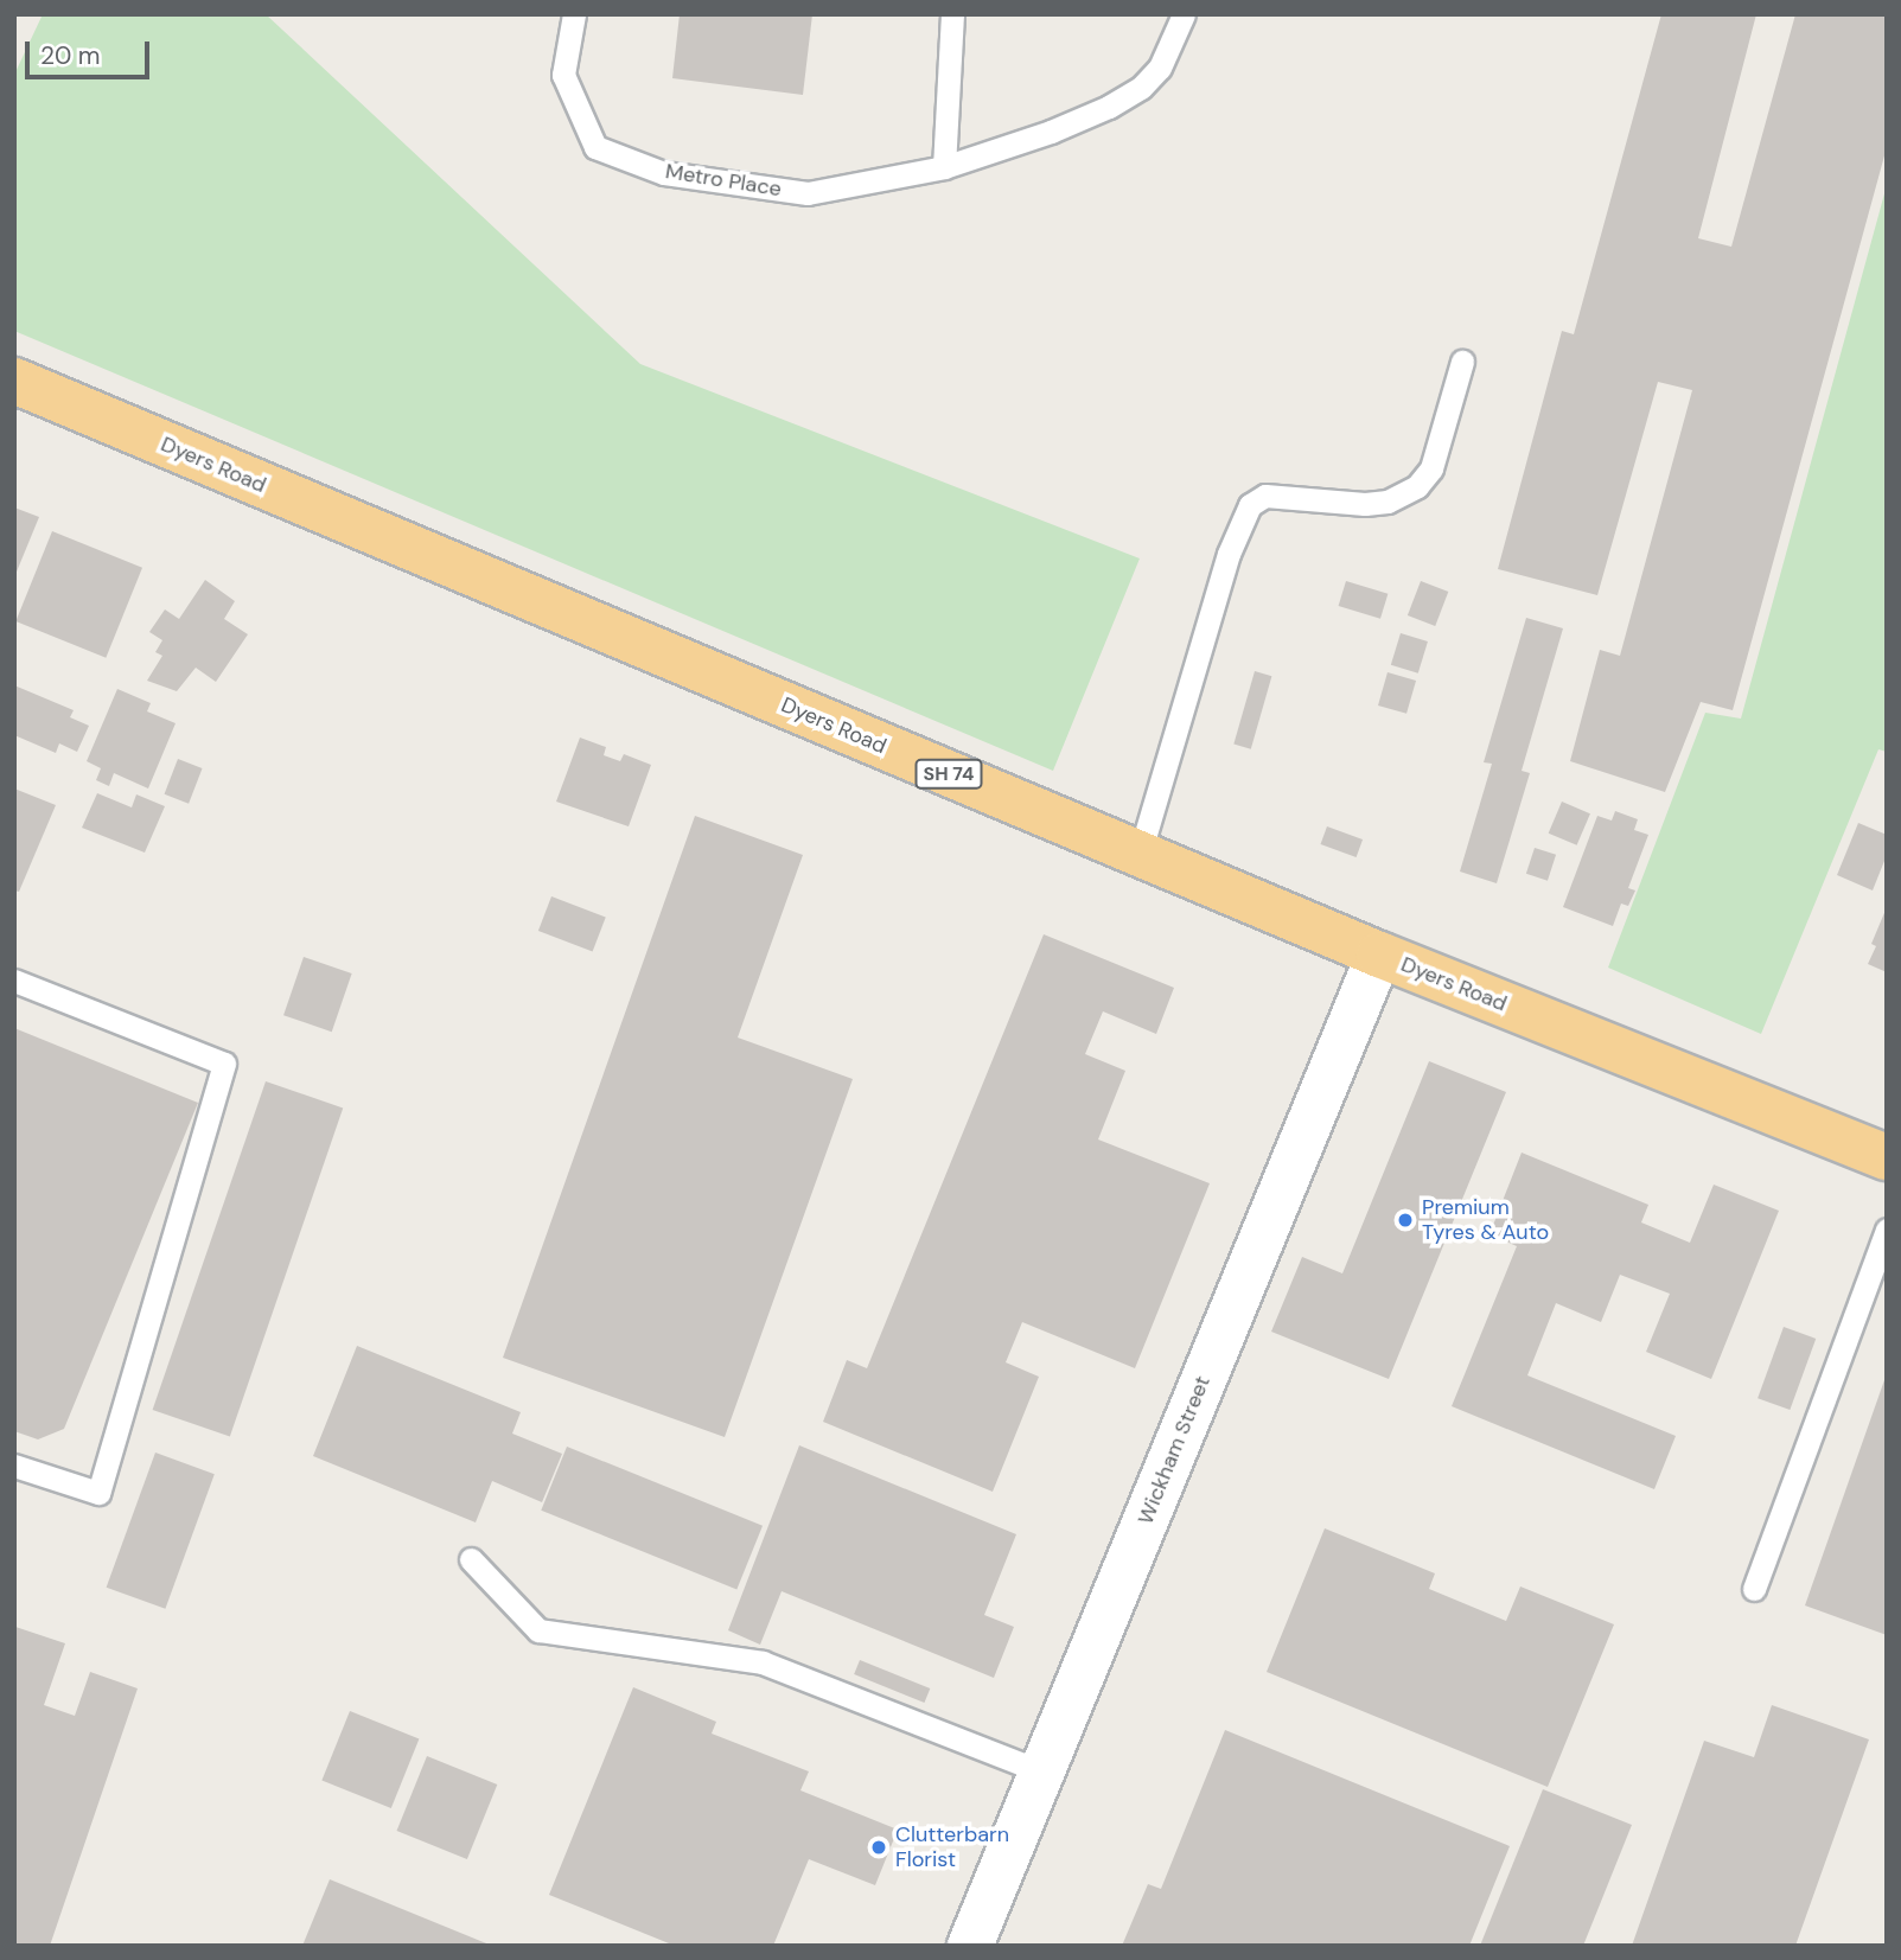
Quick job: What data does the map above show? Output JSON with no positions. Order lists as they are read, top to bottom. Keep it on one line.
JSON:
{"streets":{"highway":["Dyers Road","SH 74"],"street":["Wickham Street"],"lane":["Metro Place"]},"crossings":[["Dyers Road","Wickham Street"]],"places":["Premium Tyres & Auto","Clutterbarn Florist"],"scale_bar":"20 m"}
